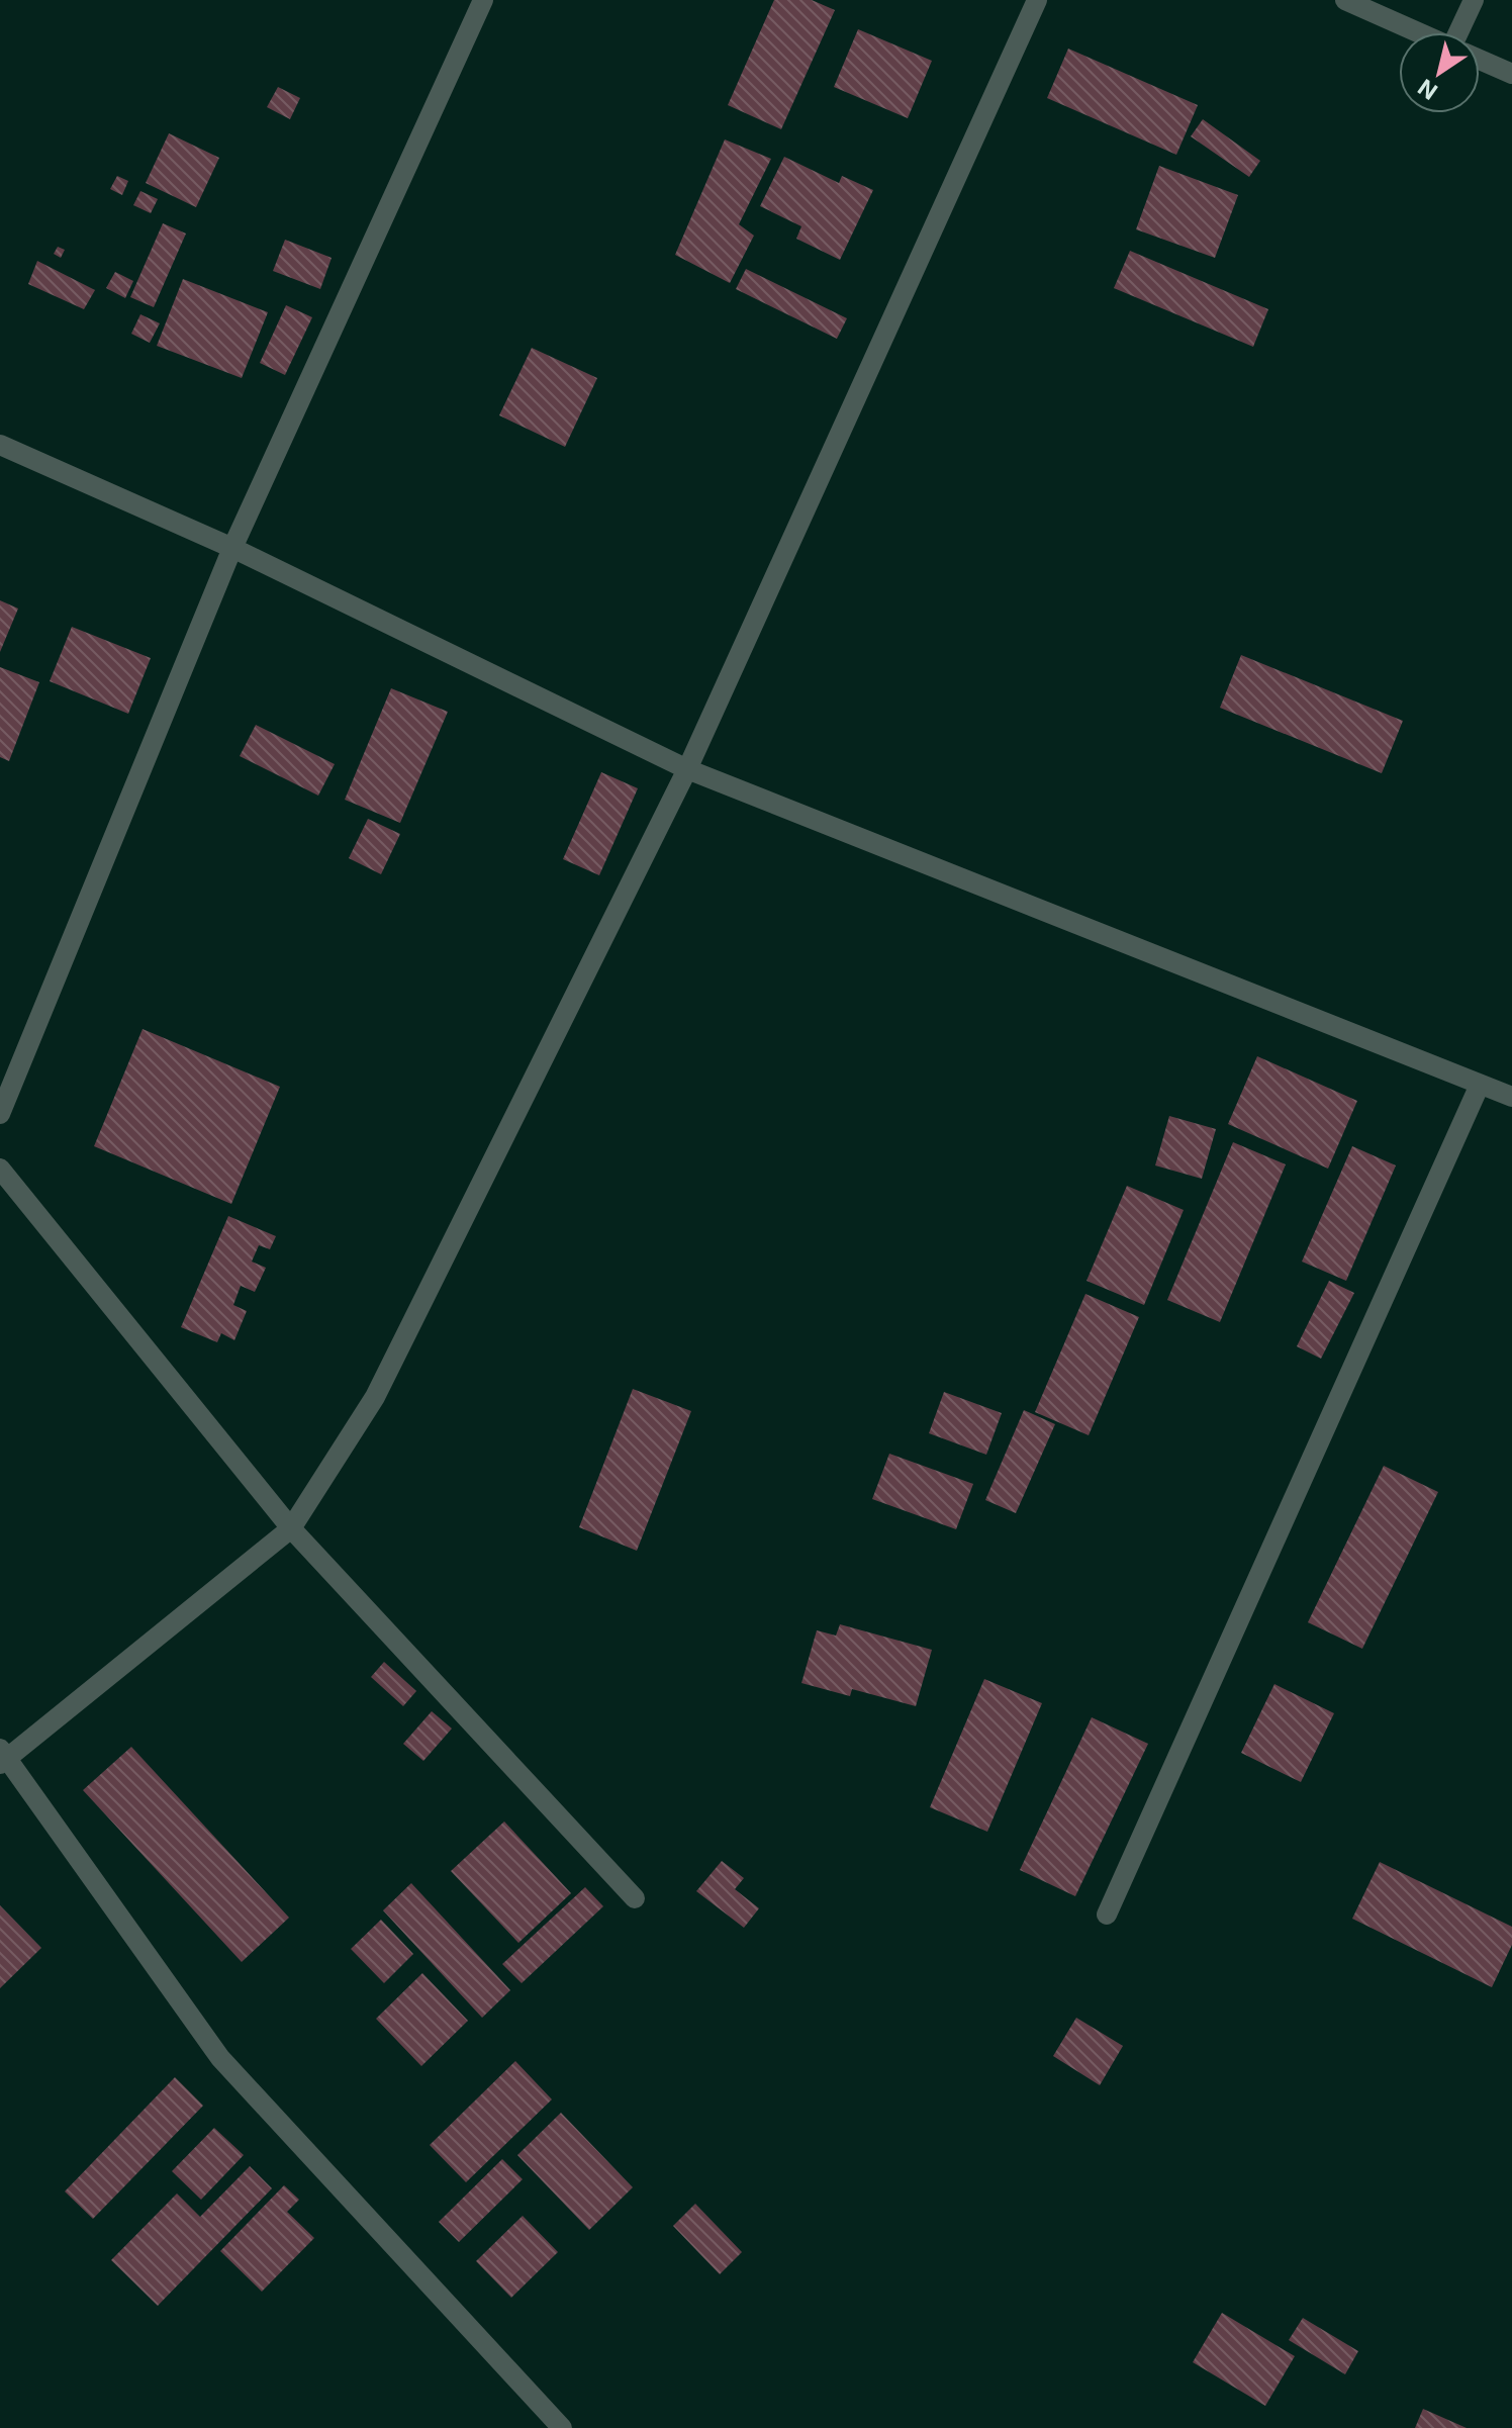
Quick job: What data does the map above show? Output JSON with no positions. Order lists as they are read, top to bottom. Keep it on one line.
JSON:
{"north":"bottom left"}
